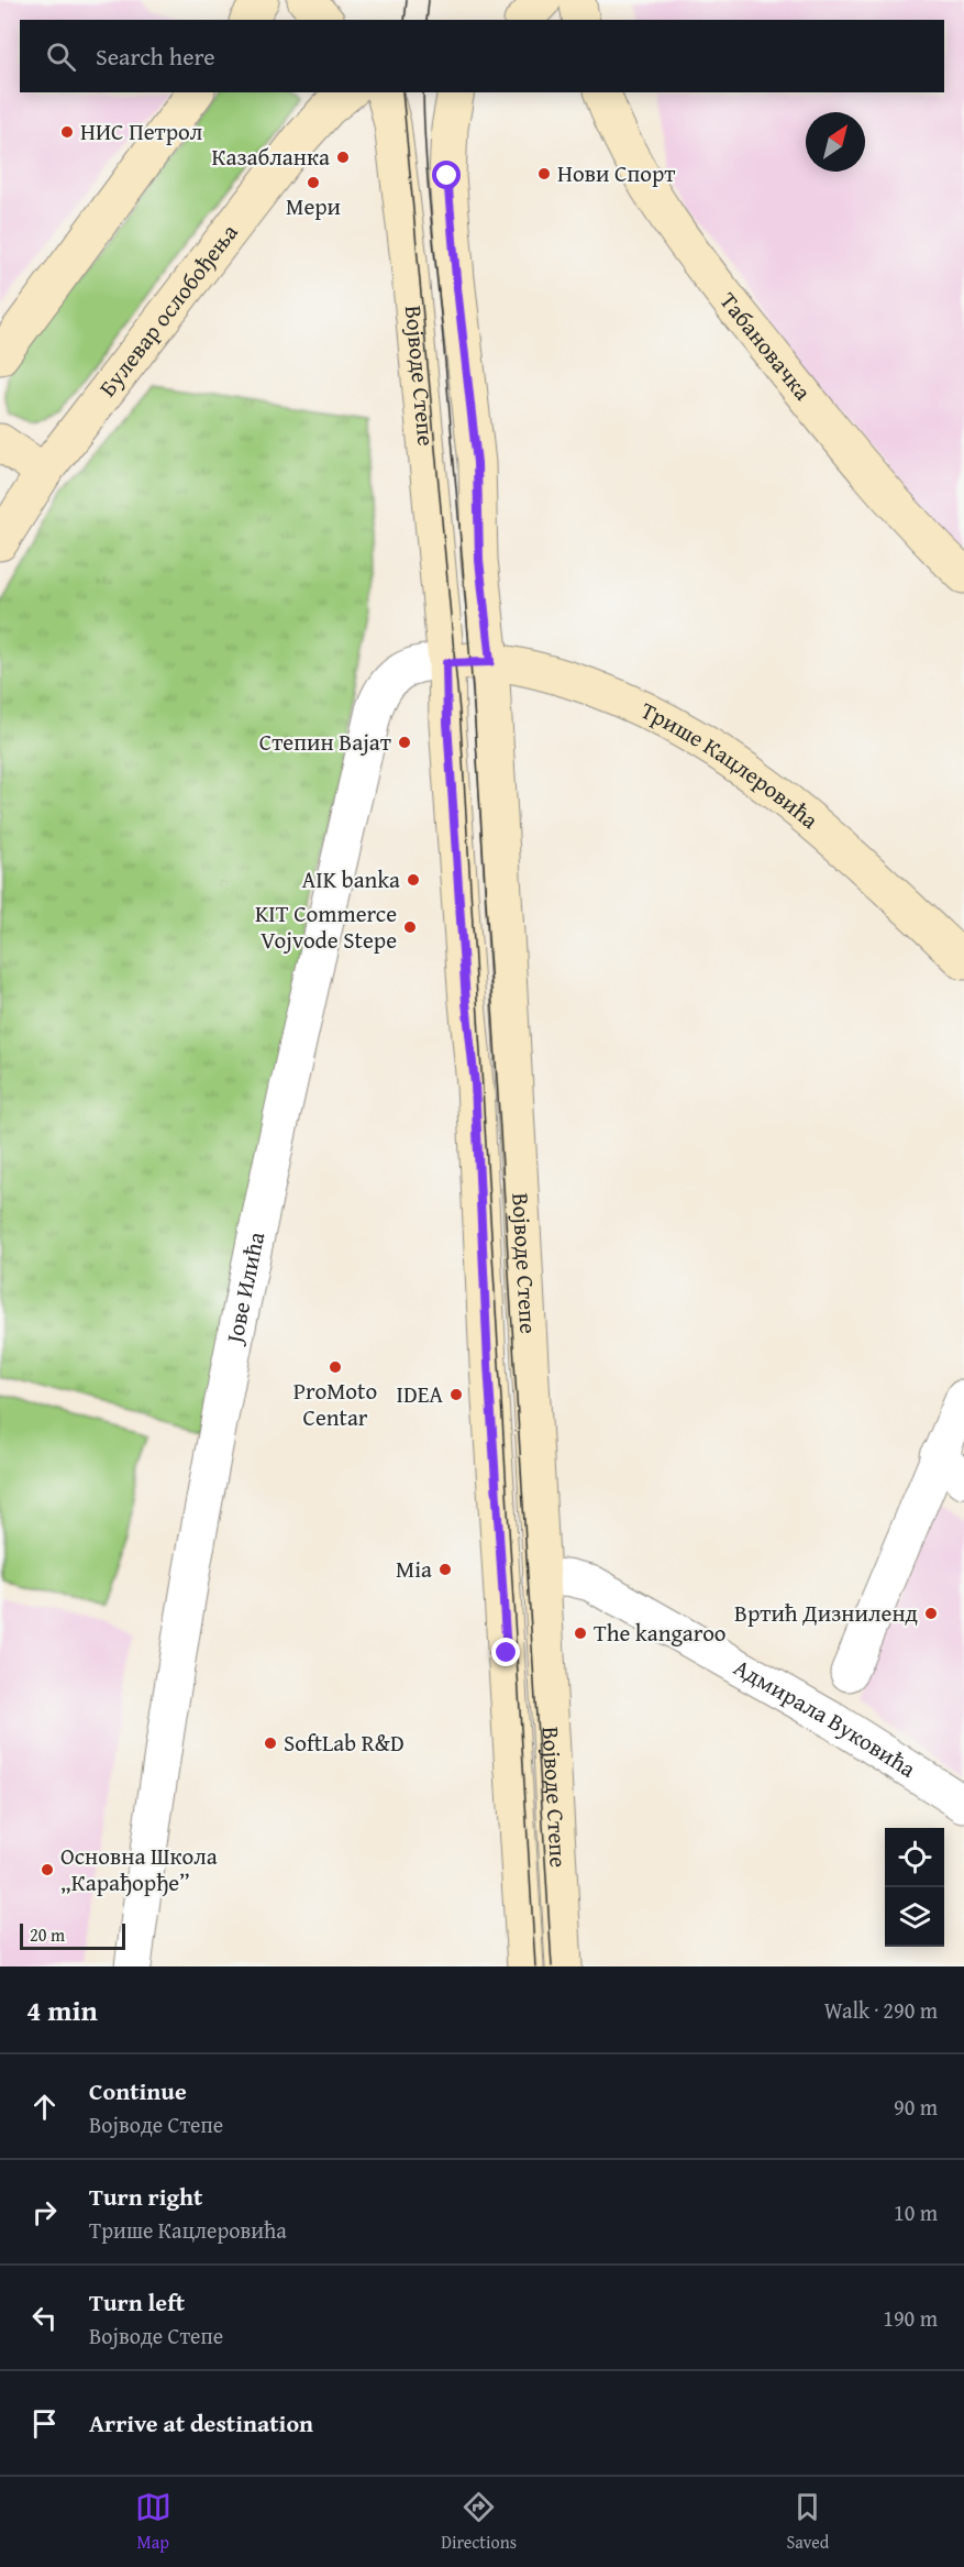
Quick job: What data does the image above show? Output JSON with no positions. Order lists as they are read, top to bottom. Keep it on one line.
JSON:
{"streets":{"main road":["Булевар ослобођења","Табановачка","Војводе Степе","Трише Кацлеровића"],"street":["Јове Илића","Адмирала Вуковића"]},"crossings":[["Војводе Степе","Трише Кацлеровића"],["Војводе Степе","Јове Илића"],["Војводе Степе","Адмирала Вуковића"],["Трише Кацлеровића","Јове Илића"]],"places":["НИС Петрол","Казабланка","Нови Спорт","Мери","Степин Вајат","AIK banka","KIT Commerce Vojvode Stepe","ProMoto Centar","IDEA","Mia","Вртић Дизниленд","The kangaroo","SoftLab R&D","Основна Школа „Карађорђе”"],"scale_bar":"20 m","north":"top right","page":{"search":"Search here","scale":"20 m","heading":["4 min","Walk · 290 m"],"list":[["Continue","Војводе Степе","90 m"],["Turn right","Трише Кацлеровића","10 m"],["Turn left","Војводе Степе","190 m"],"Arrive at destination"],"nav":["Map","Directions","Saved"]}}
